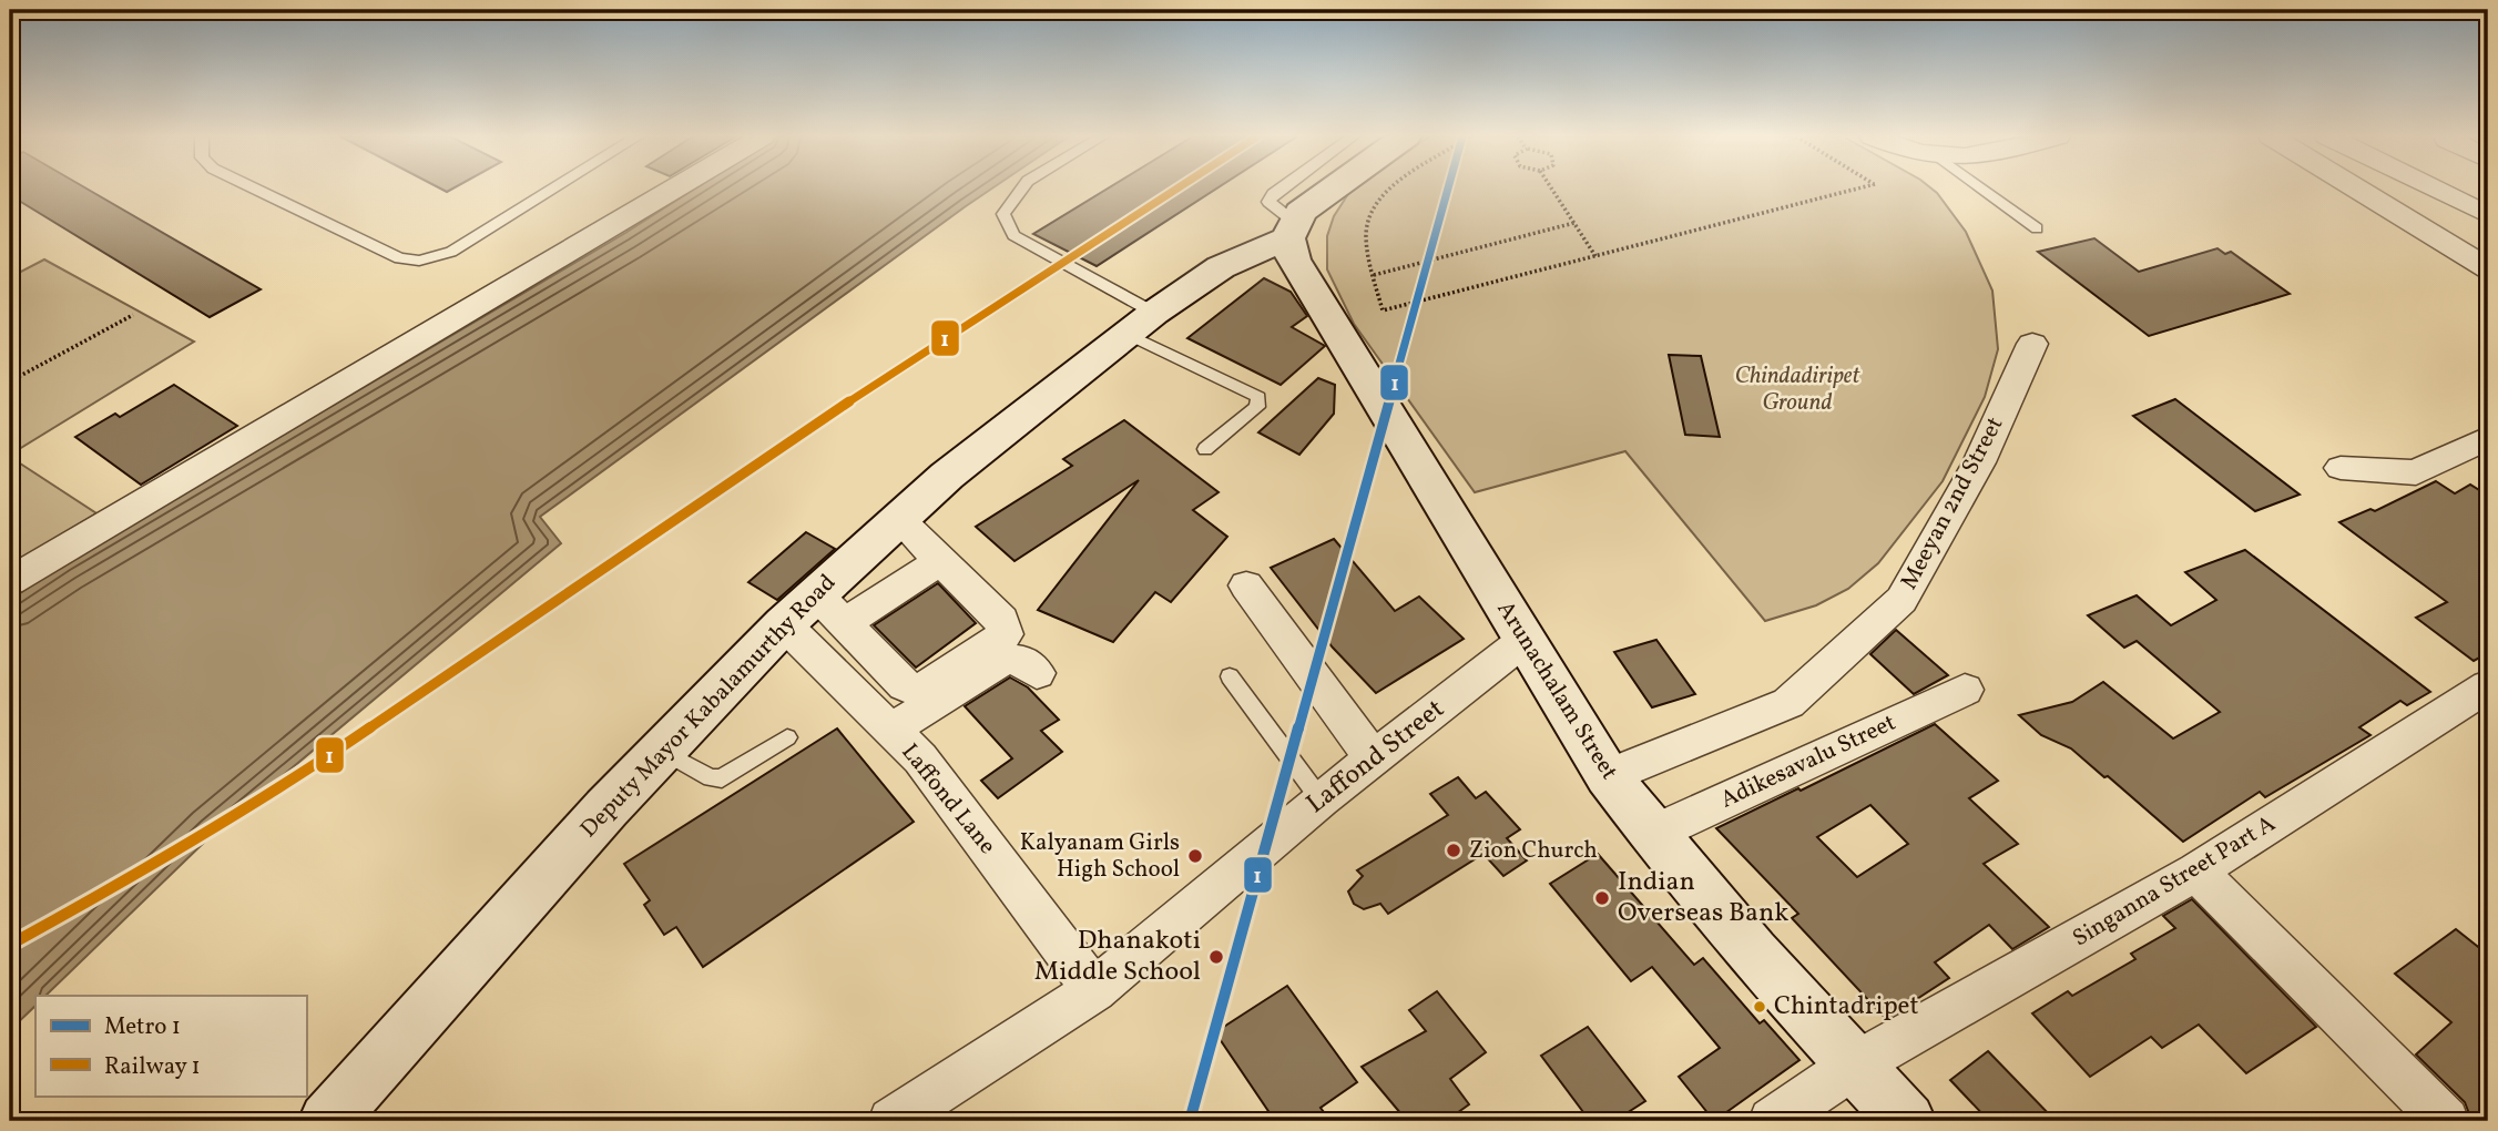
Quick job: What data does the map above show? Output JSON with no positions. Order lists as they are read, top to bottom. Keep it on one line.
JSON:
{"streets":{"main road":["Arunachalam Street","Deputy Mayor Kabalamurthy Road"],"street":["Meeyan 2nd Street","Laffond Street","Adikesavalu Street","Laffond Lane","Singanna Street Part A"]},"crossings":[["Meeyan 2nd Street","Arunachalam Street"],["Arunachalam Street","Deputy Mayor Kabalamurthy Road"],["Arunachalam Street","Laffond Street"],["Arunachalam Street","Adikesavalu Street"],["Arunachalam Street","Singanna Street Part A"],["Deputy Mayor Kabalamurthy Road","Laffond Lane"],["Laffond Street","Laffond Lane"]],"parks":["Chindadiripet Ground"],"places":["Zion Church","Kalyanam Girls High School","Indian Overseas Bank","Dhanakoti Middle School","Chintadripet"],"lines":["metro line 1","rail line 1"],"legend":["Metro 1","Railway 1"]}
